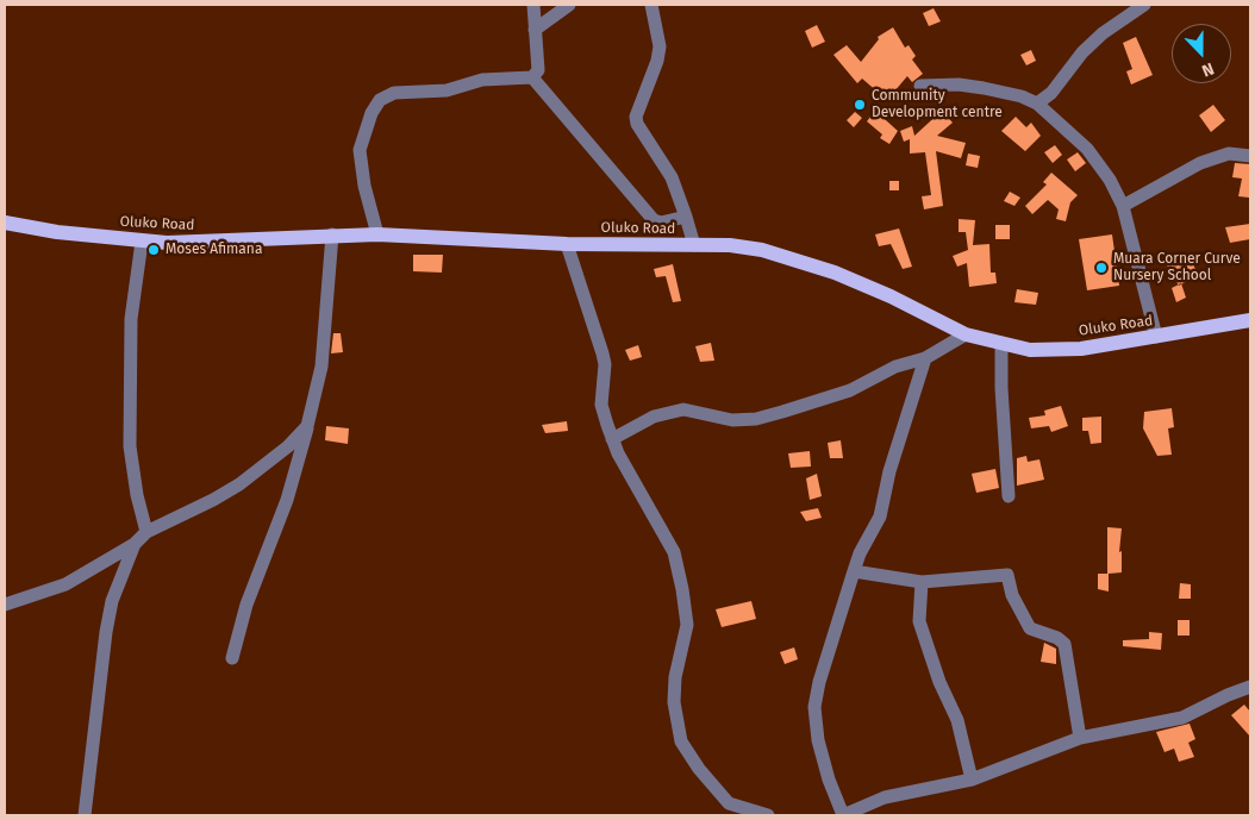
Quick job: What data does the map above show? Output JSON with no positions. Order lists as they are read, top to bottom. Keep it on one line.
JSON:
{"streets":{"main road":["Oluko Road"]},"places":["Community Development centre","Moses Afimana","Muara Corner Curve Nursery School"],"north":"bottom"}
